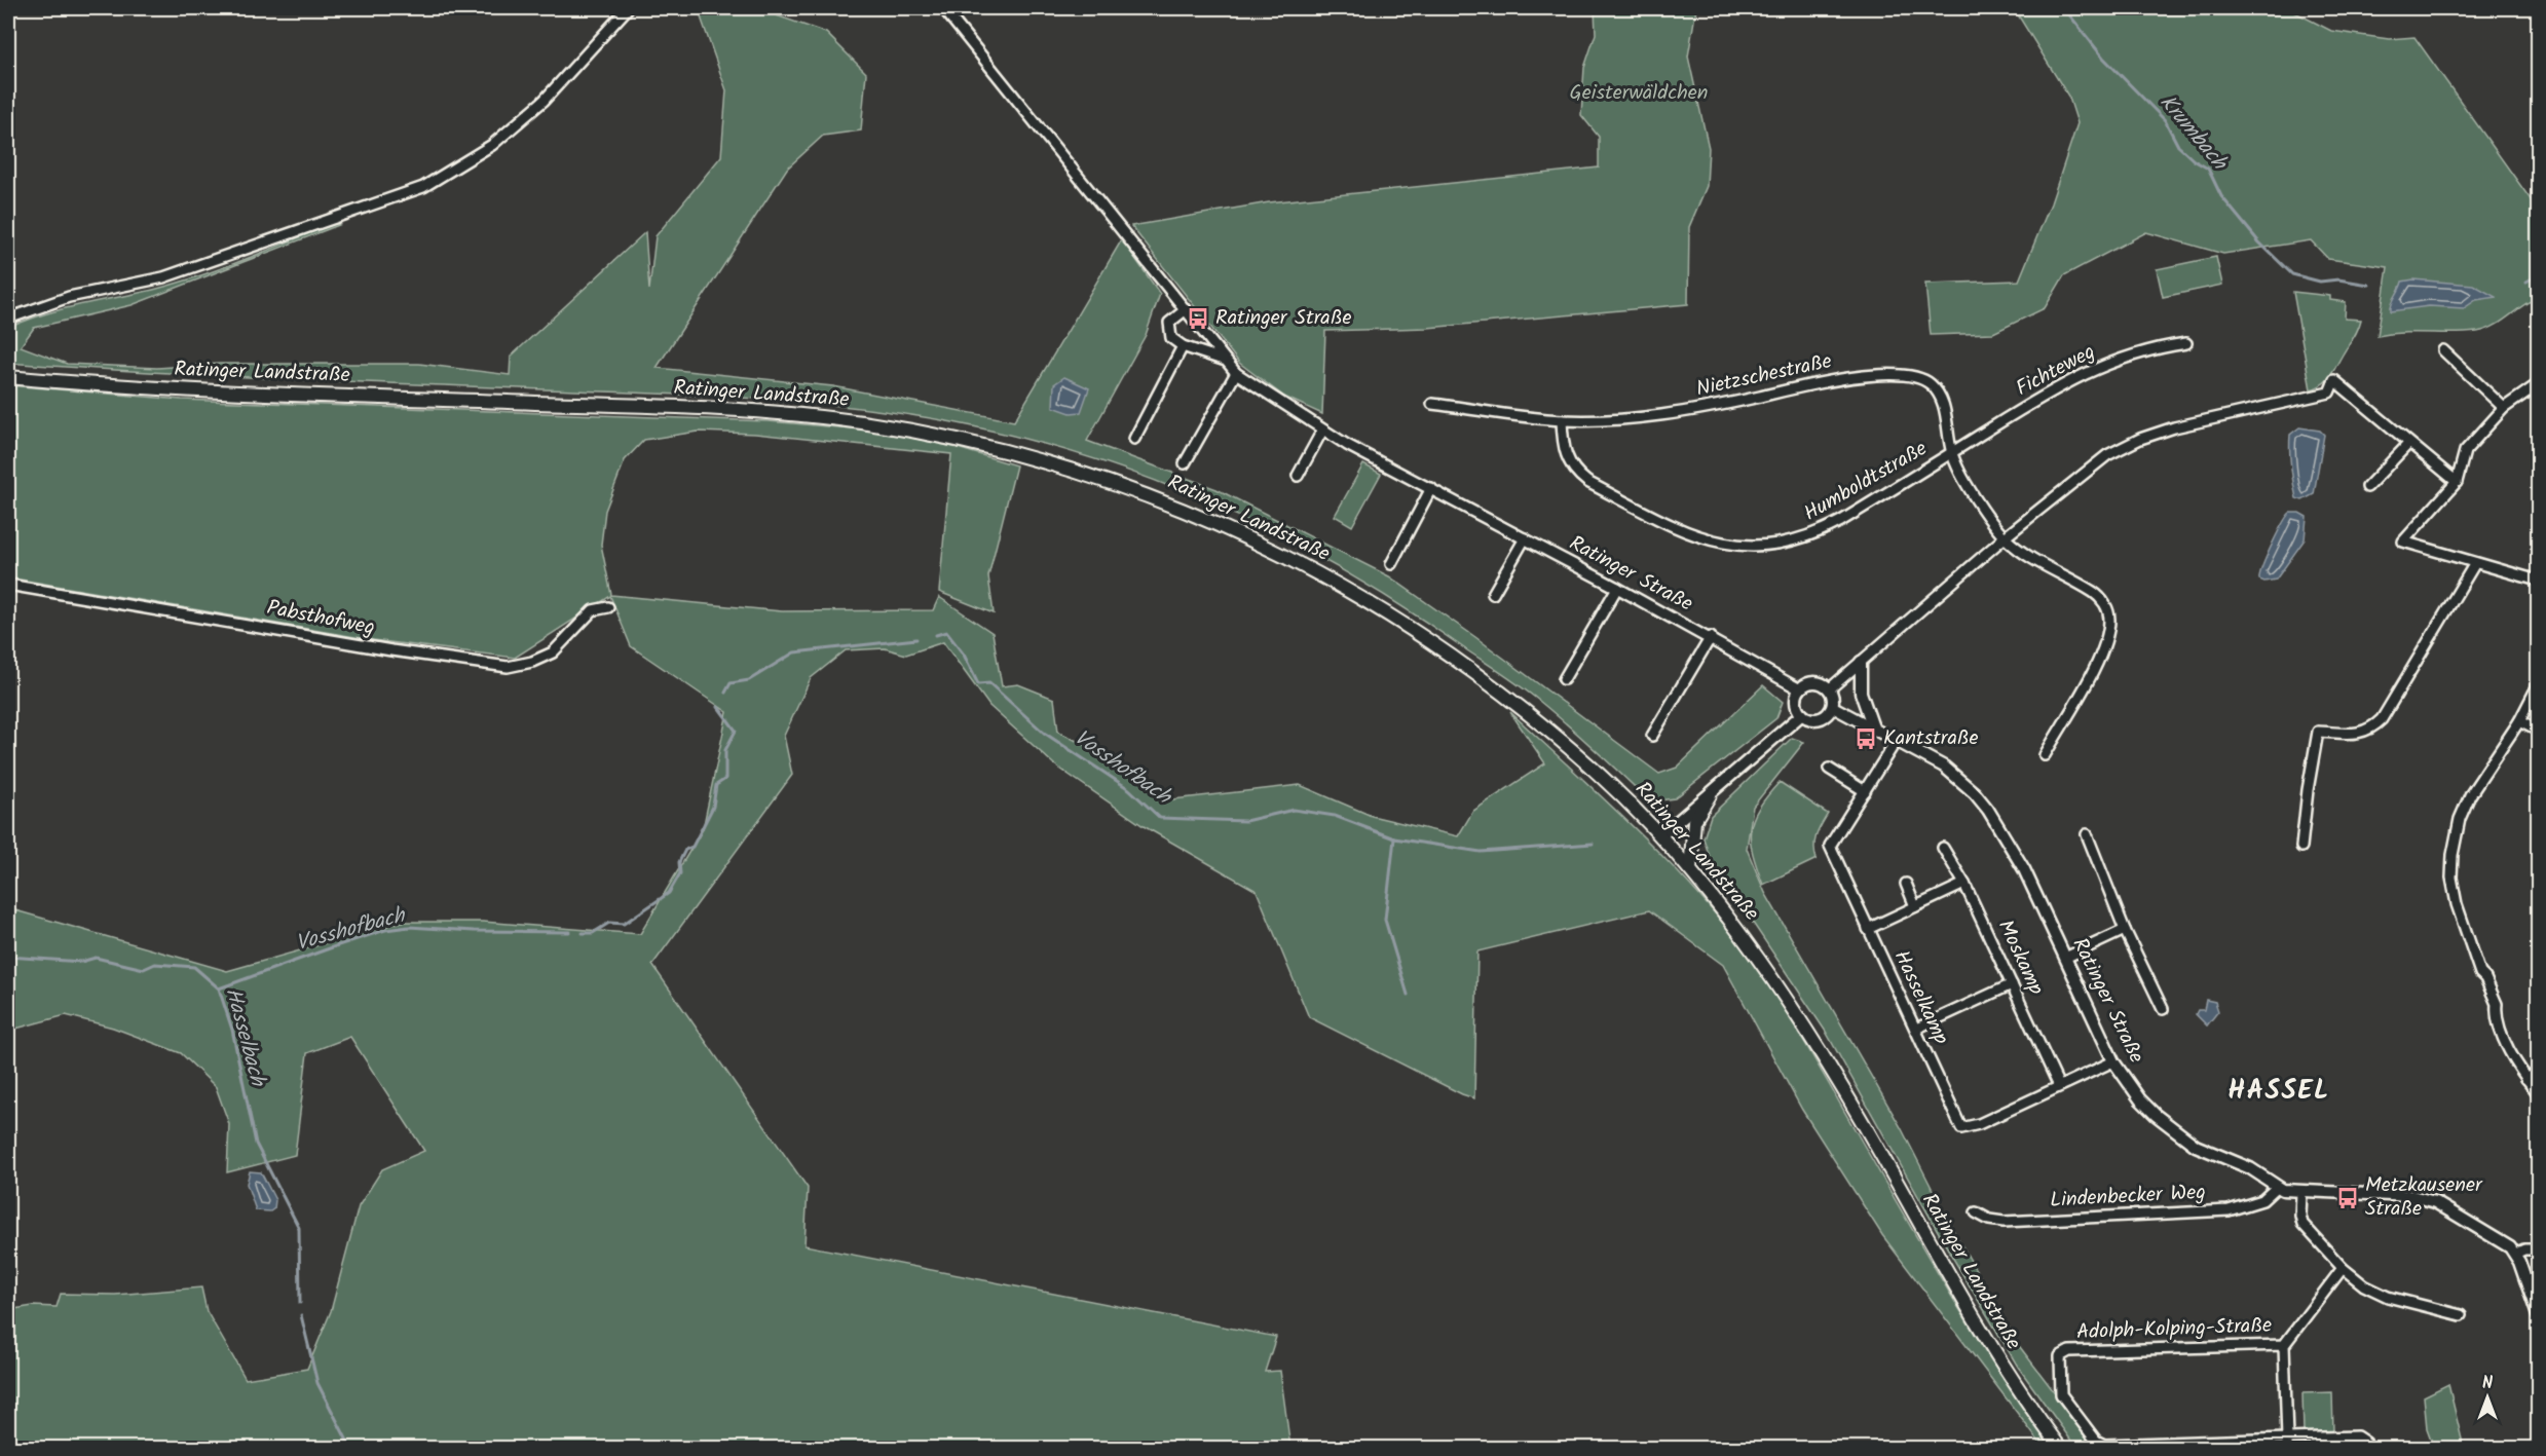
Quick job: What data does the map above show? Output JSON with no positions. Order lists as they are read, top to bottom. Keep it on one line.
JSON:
{"streets":{"main road":["Ratinger Landstraße"],"street":["Fichteweg","Nietzschestraße","Humboldtstraße","Ratinger Straße","Pabsthofweg","Moskamp","Hasselkamp","Lindenbecker Weg","Adolph-Kolping-Straße"]},"crossings":[["Fichteweg","Nietzschestraße"],["Fichteweg","Humboldtstraße"],["Nietzschestraße","Humboldtstraße"],["Ratinger Straße","Hasselkamp"],["Ratinger Straße","Lindenbecker Weg"],["Moskamp","Hasselkamp"]],"districts":["HASSEL"],"water":["Krumbach","Vosshofbach","Hasselbach"],"parks":["Geisterwäldchen"],"places":{"bus stop":["Ratinger Straße","Kantstraße","Metzkausener Straße"]},"north":"top"}
